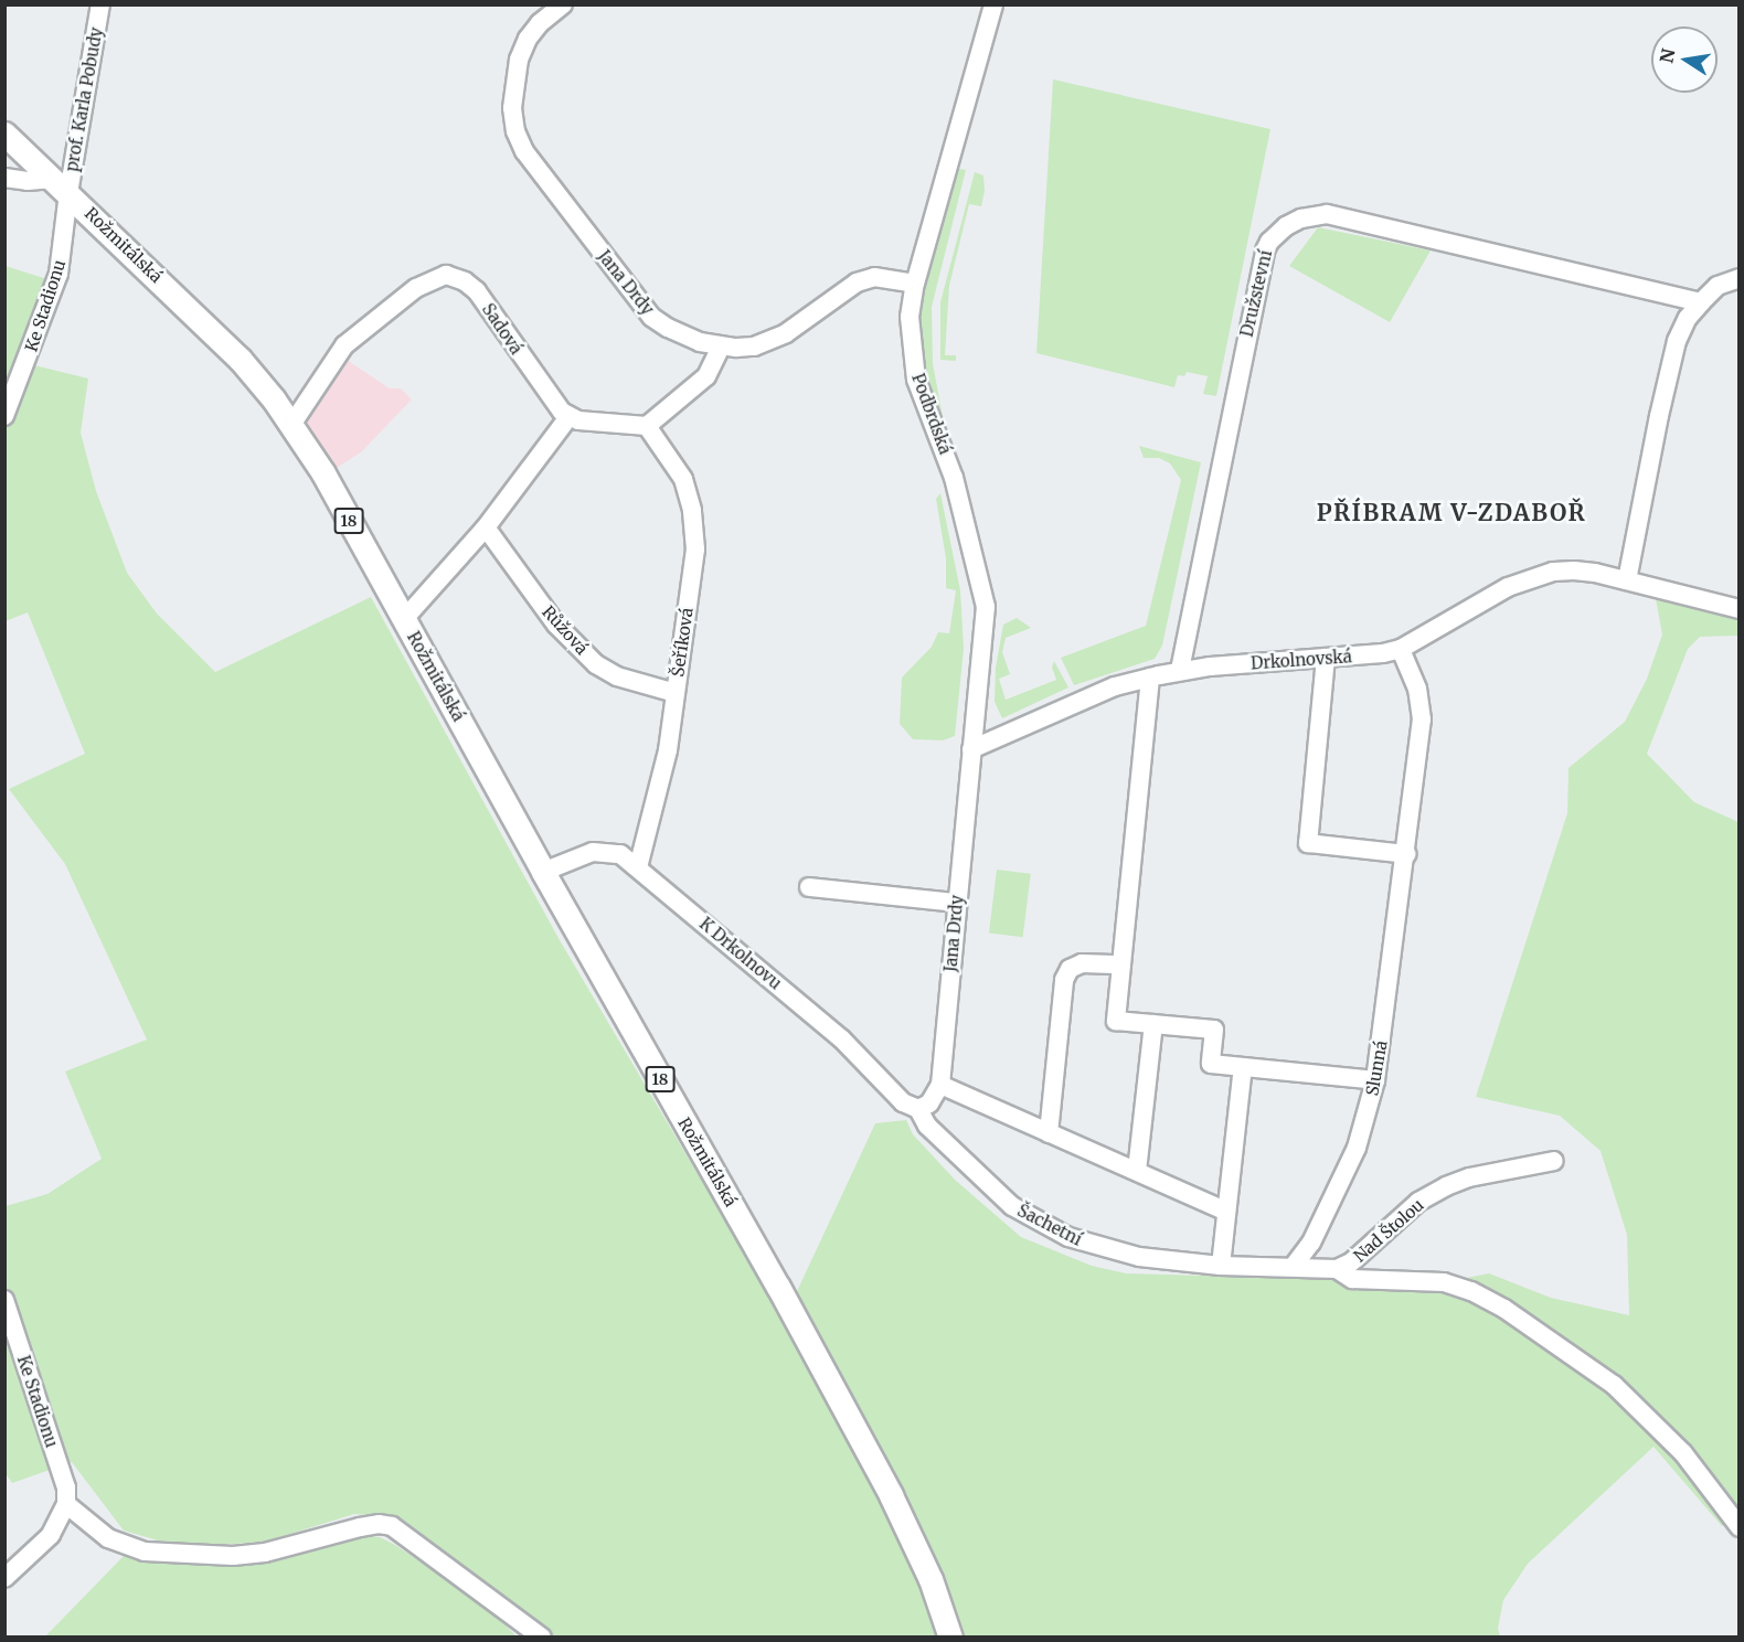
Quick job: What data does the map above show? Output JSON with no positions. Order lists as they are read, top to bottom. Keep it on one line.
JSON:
{"streets":{"main road":["Rožmitálská","18"],"street":["prof. Karla Pobudy","Jana Drdy","Družstevní","Ke Stadionu","Sadová","Podbrdská","Růžová","Šeříková","Drkolnovská","K Drkolnovu","Slunná","Šachetní","Nad Štolou"]},"crossings":[["prof. Karla Pobudy","Rožmitálská"],["prof. Karla Pobudy","Ke Stadionu"],["Rožmitálská","Ke Stadionu"],["Rožmitálská","Sadová"],["Rožmitálská","K Drkolnovu"],["Jana Drdy","Podbrdská"],["Jana Drdy","Drkolnovská"],["Družstevní","Drkolnovská"],["Podbrdská","Drkolnovská"],["Růžová","Šeříková"],["Šeříková","K Drkolnovu"],["Drkolnovská","Slunná"],["K Drkolnovu","Šachetní"],["Slunná","Šachetní"],["Šachetní","Nad Štolou"]],"districts":["PŘÍBRAM V-ZDABOŘ"],"north":"left"}
